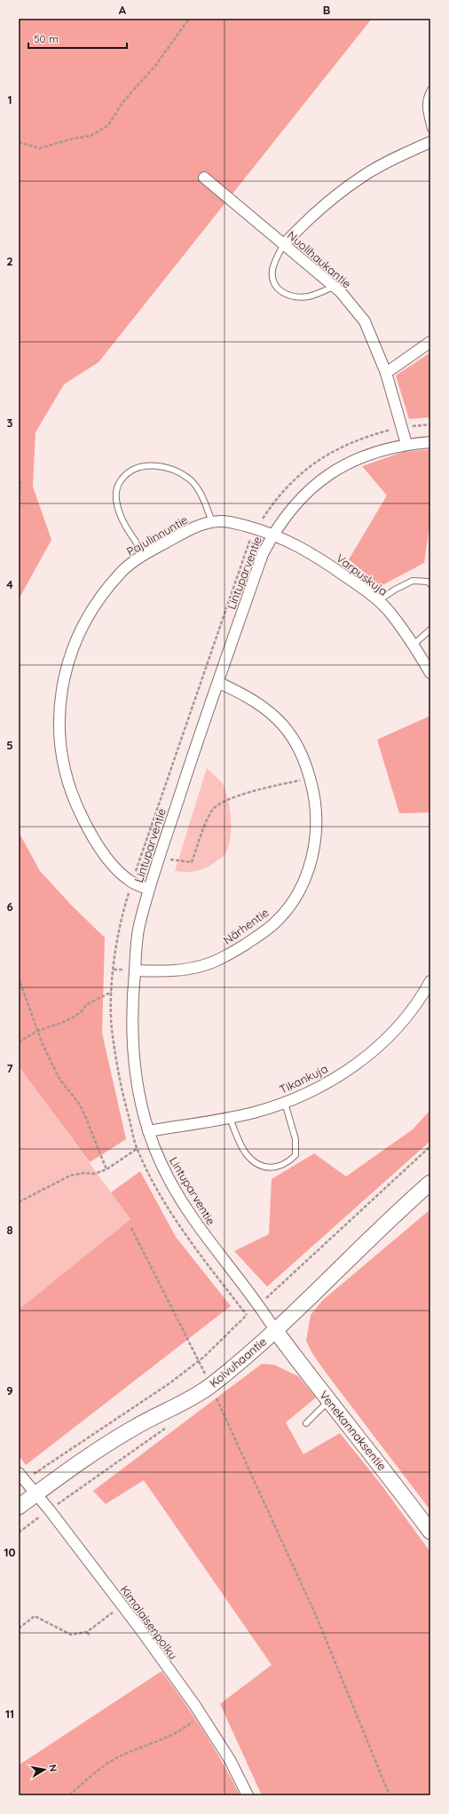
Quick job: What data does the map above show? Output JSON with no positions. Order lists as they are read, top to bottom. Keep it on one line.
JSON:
{"streets":{"street":["Nuolihaukantie","Pajulinnuntie","Lintuparventie","Varpuskuja","Närhentie","Tikankuja","Koivuhaantie","Venekannaksentie","Kimalaisenpolku"]},"crossings":[["Nuolihaukantie","Lintuparventie"],["Pajulinnuntie","Lintuparventie"],["Pajulinnuntie","Varpuskuja"],["Lintuparventie","Varpuskuja"],["Lintuparventie","Närhentie"],["Lintuparventie","Tikankuja"],["Lintuparventie","Koivuhaantie"],["Lintuparventie","Venekannaksentie"],["Koivuhaantie","Venekannaksentie"],["Koivuhaantie","Kimalaisenpolku"]],"scale_bar":"50 m","north":"right","grid":{"columns":["A","B"],"rows":["1","2","3","4","5","6","7","8","9","10","11"]}}
